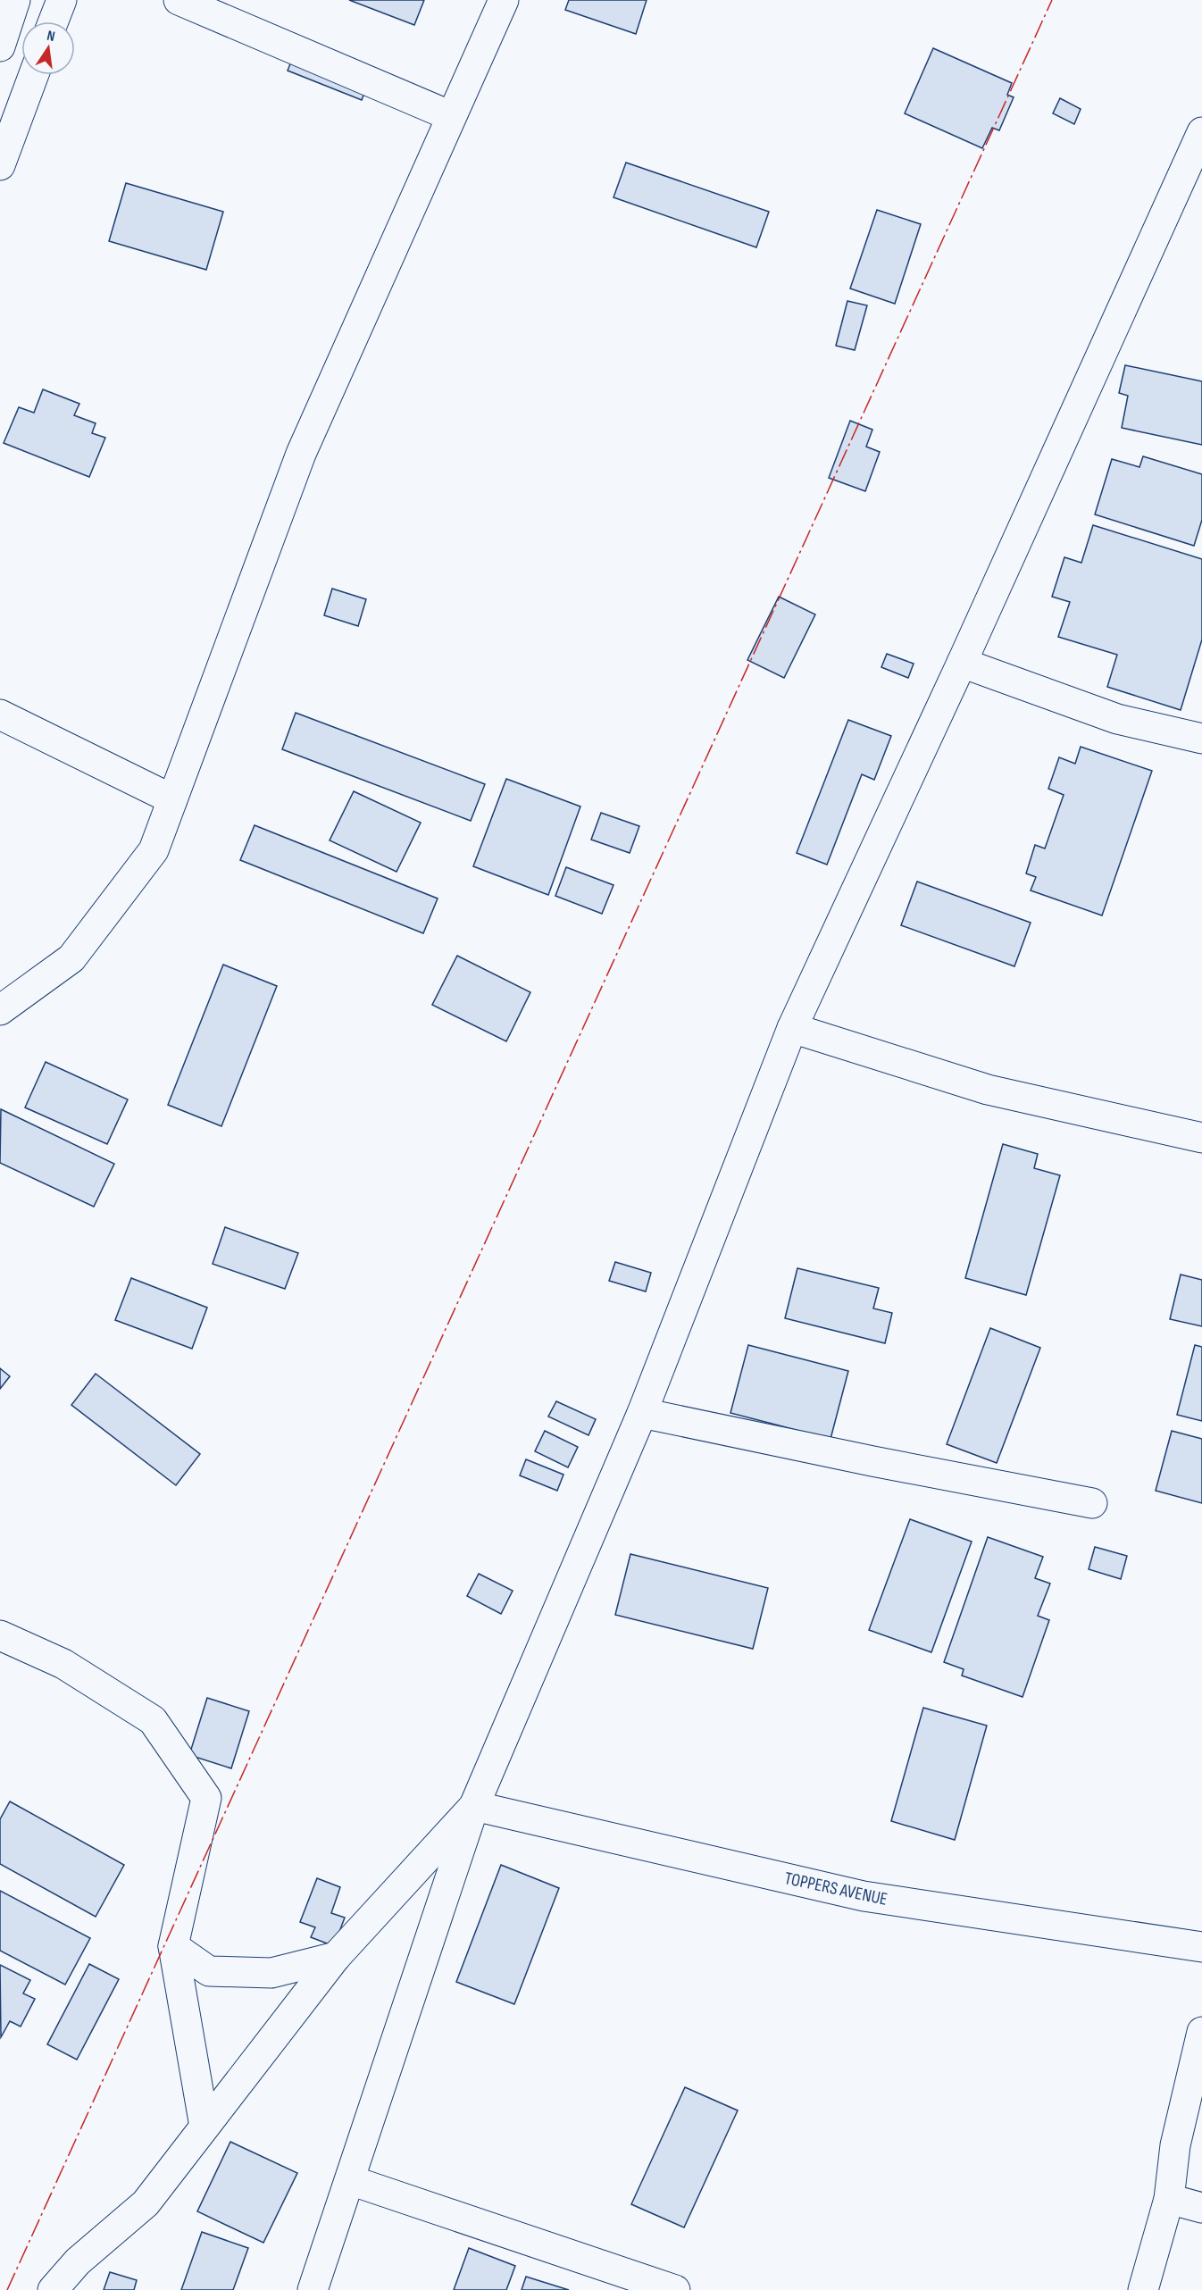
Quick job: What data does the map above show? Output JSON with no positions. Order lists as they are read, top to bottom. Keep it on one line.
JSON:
{"streets":{"street":["TOPPERS AVENUE"]},"north":"top"}
